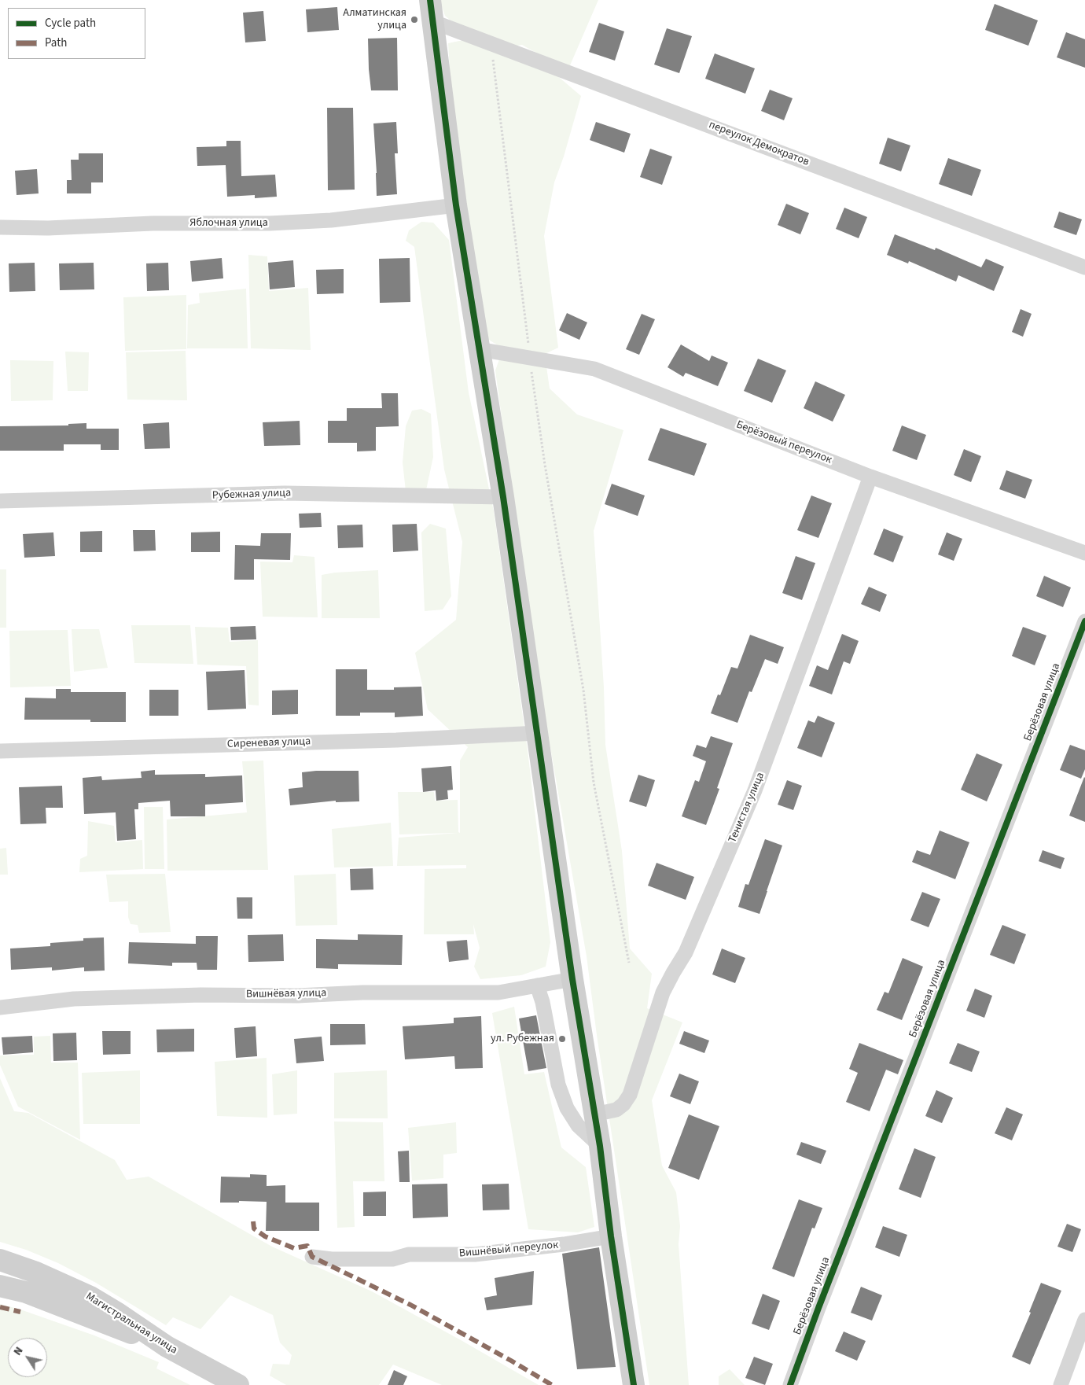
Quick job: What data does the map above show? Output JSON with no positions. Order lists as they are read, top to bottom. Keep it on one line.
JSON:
{"streets":{"street":["переулок Демократов","Яблочная улица","Берёзовый переулок","Рубежная улица","Берёзовая улица","Сиреневая улица","Тенистая улица","Вишнёвая улица","Вишнёвый переулок","Магистральная улица"]},"crossings":[["Берёзовый переулок","Тенистая улица"]],"places":["Алматинская улица","ул. Рубежная"],"legend":["Cycle path","Path"],"north":"top left"}
